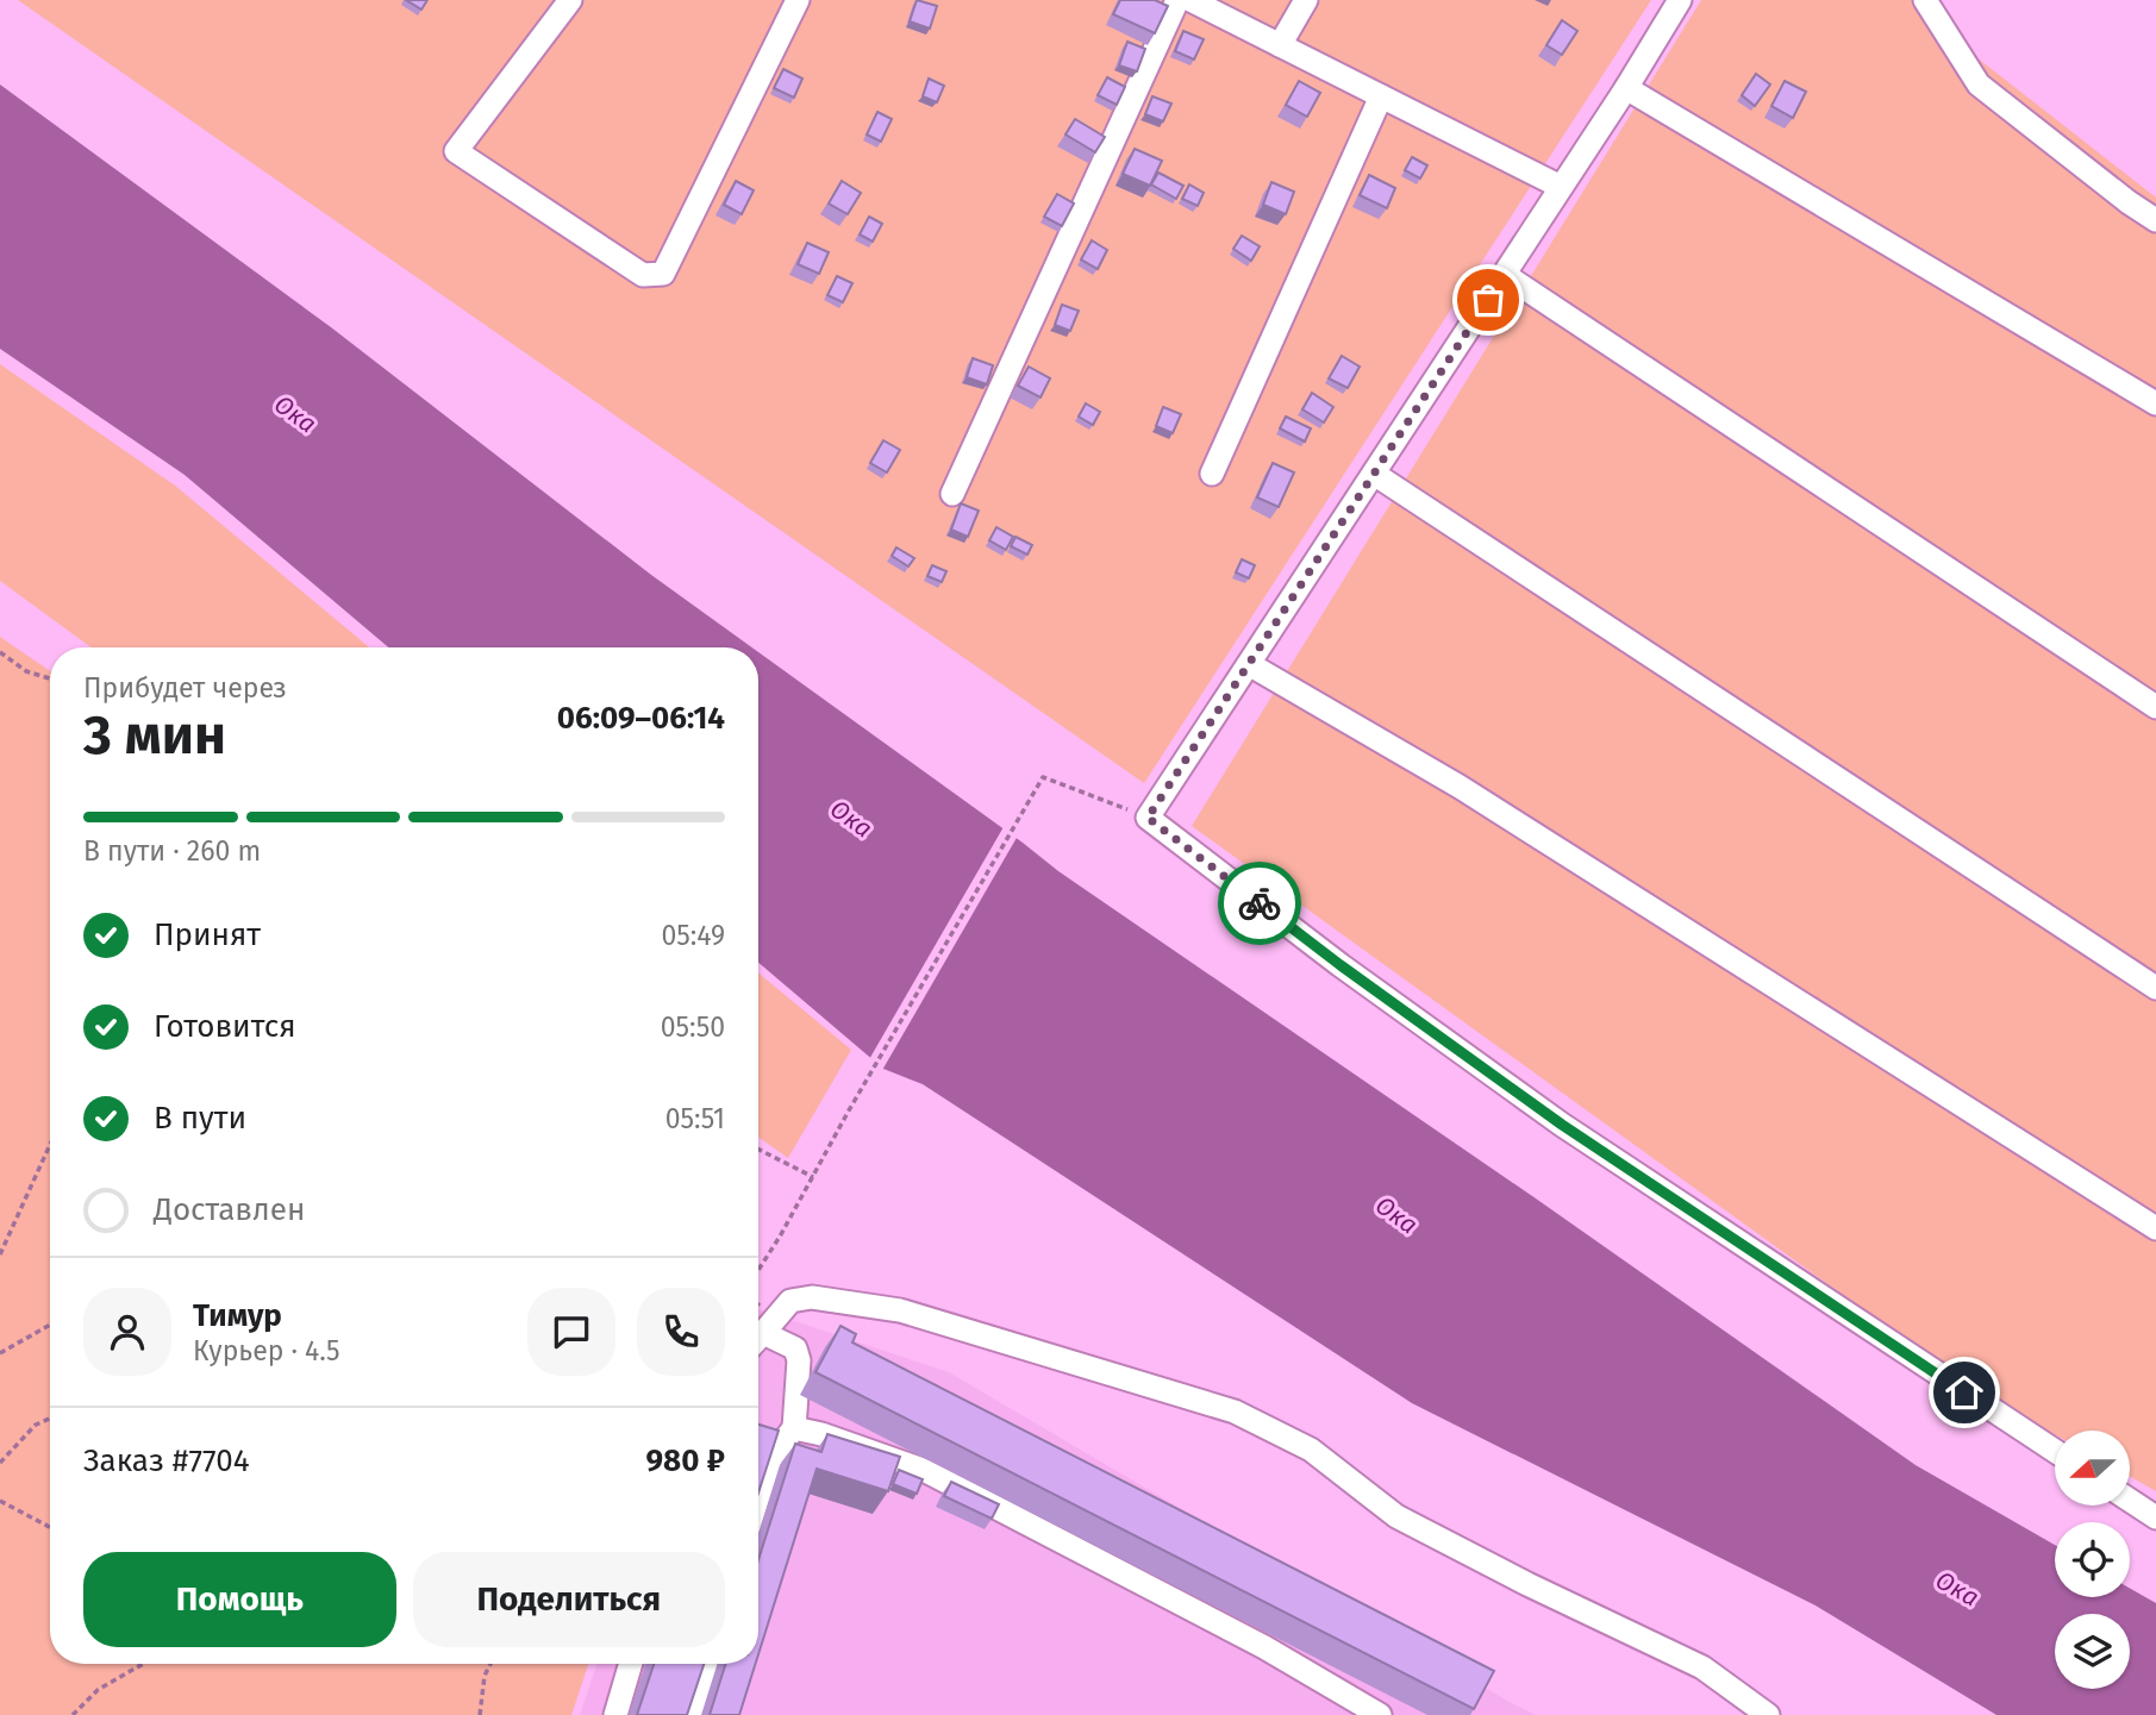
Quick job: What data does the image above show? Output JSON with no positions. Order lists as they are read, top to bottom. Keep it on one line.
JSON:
{"water":["Ока"],"north":"left","page":{"heading":["3 мин","Прибудет через","06:09–06:14"],"panel":["Тимур","Курьер · 4.5","Заказ #7704","980 ₽"],"bar":"В пути · 260 m","list":[["Принят","05:49"],["Готовится","05:50"],["В пути","05:51"],"Доставлен"],"buttons":["Помощь","Поделиться"]}}
